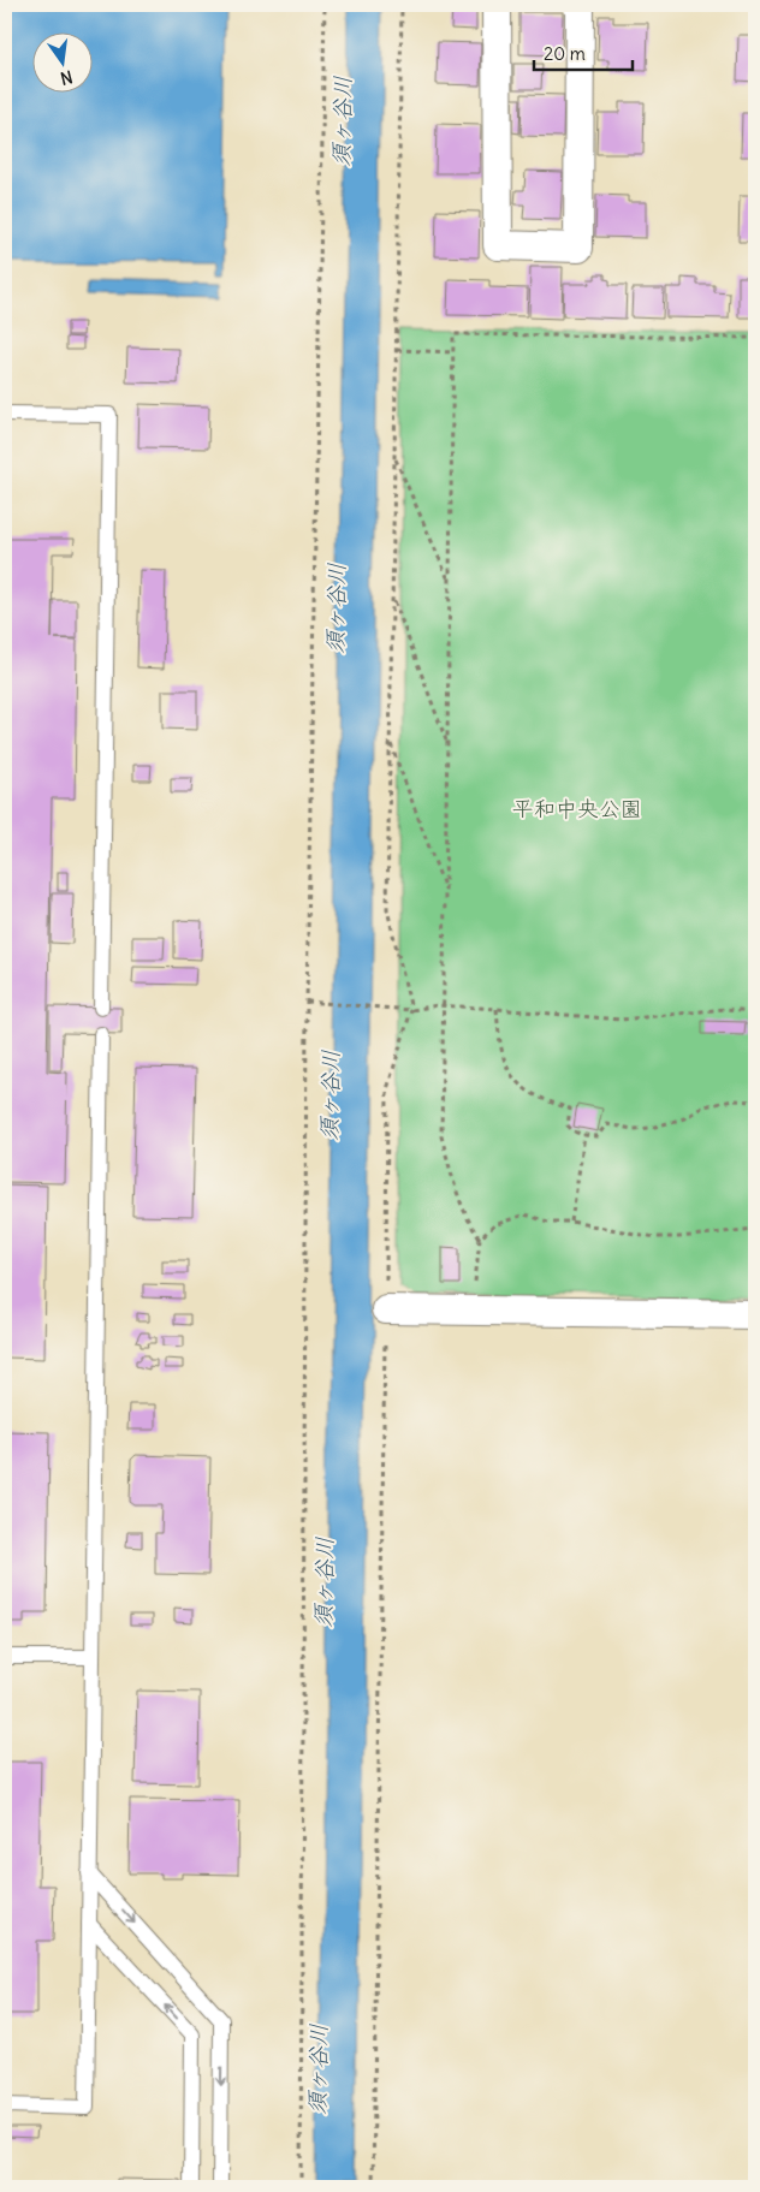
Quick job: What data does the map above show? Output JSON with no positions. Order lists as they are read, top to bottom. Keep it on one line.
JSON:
{"water":["須ヶ谷川"],"parks":["平和中央公園"],"scale_bar":"20 m","north":"bottom"}
